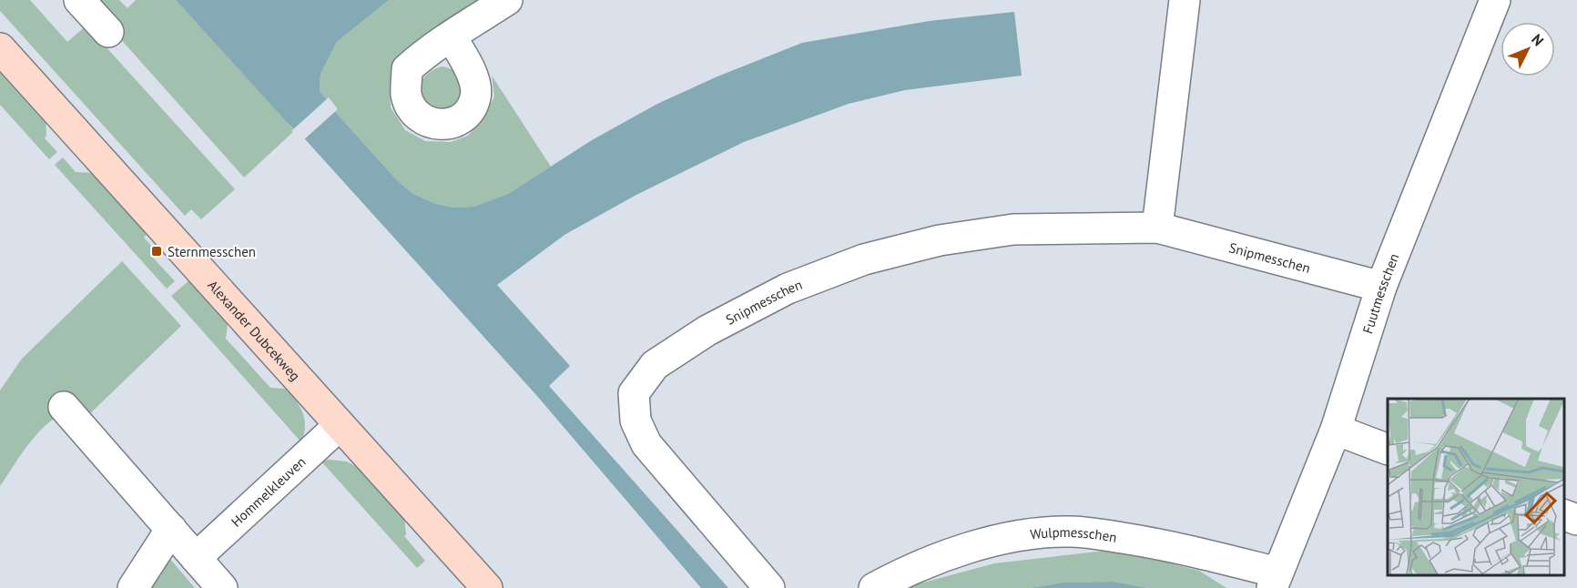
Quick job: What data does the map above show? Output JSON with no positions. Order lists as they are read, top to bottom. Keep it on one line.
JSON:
{"streets":{"street":["Snipmesschen","Fuutmesschen","Alexander Dubcekweg","Hommelkleuven","Wulpmesschen"]},"crossings":[["Snipmesschen","Fuutmesschen"],["Fuutmesschen","Wulpmesschen"],["Alexander Dubcekweg","Hommelkleuven"]],"places":{"transit":["Sternmesschen"]},"north":"top right"}
